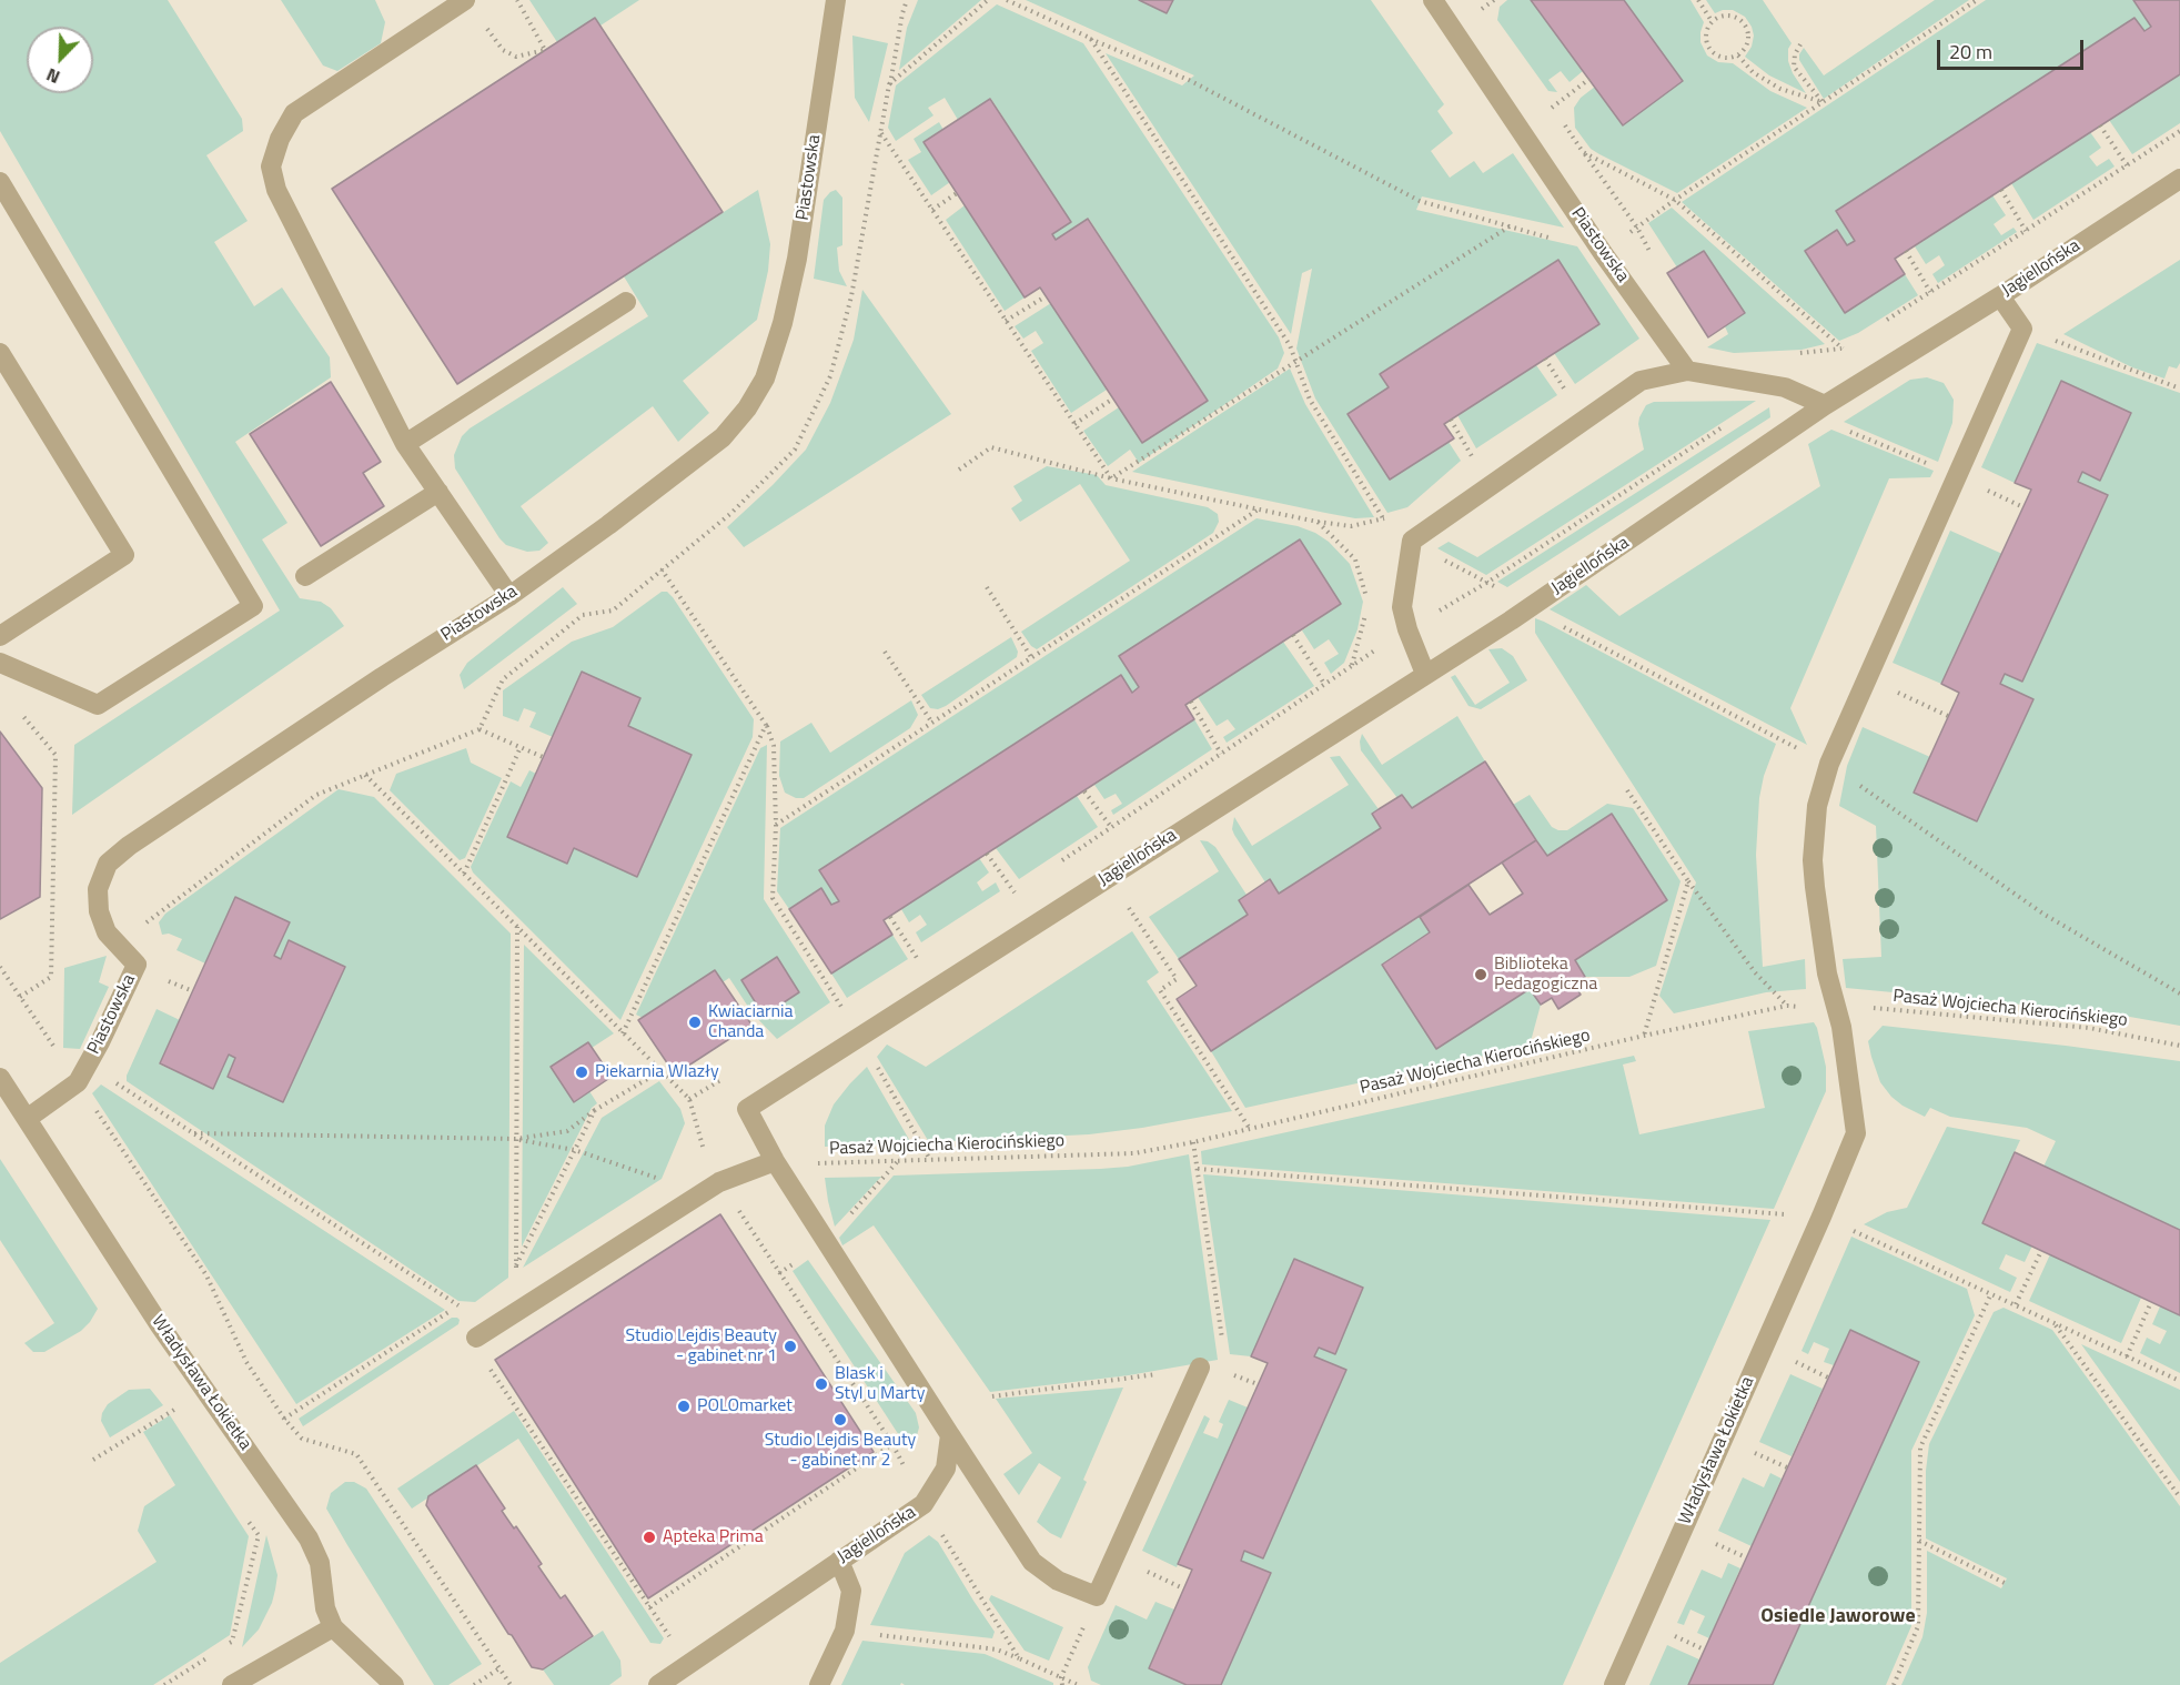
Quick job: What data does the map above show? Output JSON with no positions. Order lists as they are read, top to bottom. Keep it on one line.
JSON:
{"streets":{"street":["Piastowska","Jagiellońska","Władysława Łokietka"],"path":["Pasaż Wojciecha Kierocińskiego"]},"crossings":[["Piastowska","Władysława Łokietka"],["Jagiellońska","Pasaż Wojciecha Kierocińskiego"],["Pasaż Wojciecha Kierocińskiego","Władysława Łokietka"]],"districts":["Osiedle Jaworowe"],"places":["Biblioteka Pedagogiczna","Kwiaciarnia Chanda","Piekarnia Wlazły","Studio Lejdis Beauty - gabinet nr 1","Blask i Styl u Marty","POLOmarket","Studio Lejdis Beauty - gabinet nr 2","Apteka Prima"],"scale_bar":"20 m","north":"bottom left"}
